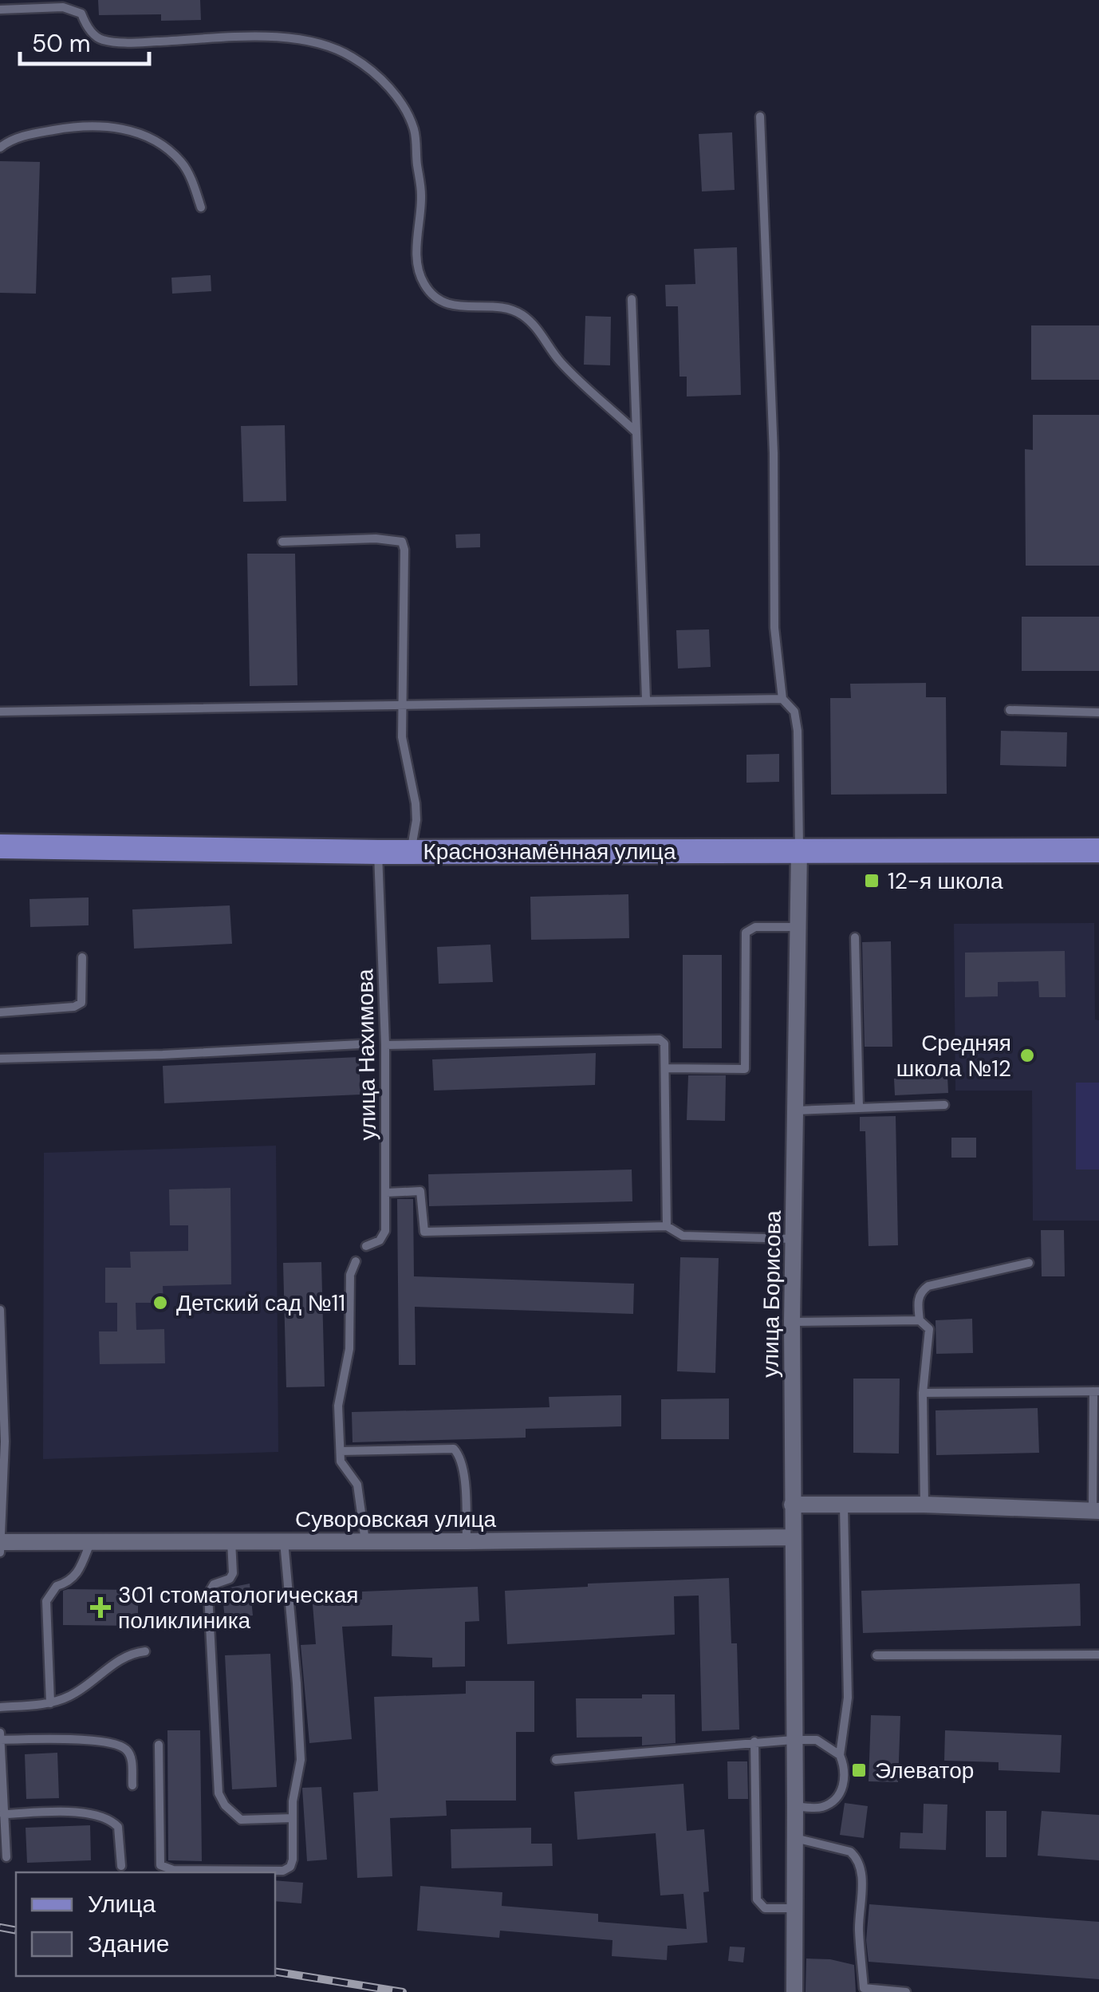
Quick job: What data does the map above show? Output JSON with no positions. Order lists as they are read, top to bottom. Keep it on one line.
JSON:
{"streets":{"main road":["Краснознамённая улица"],"street":["улица Борисова","Суворовская улица"],"lane":["улица Нахимова"]},"crossings":[["Краснознамённая улица","улица Нахимова"],["Краснознамённая улица","улица Борисова"],["улица Борисова","Суворовская улица"]],"places":{"transit":["12-я школа","Элеватор"],"other":["Средняя школа №12","Детский сад №11"],"health":["301 стоматологическая поликлиника"]},"legend":["Улица","Здание"],"scale_bar":"50 m"}
